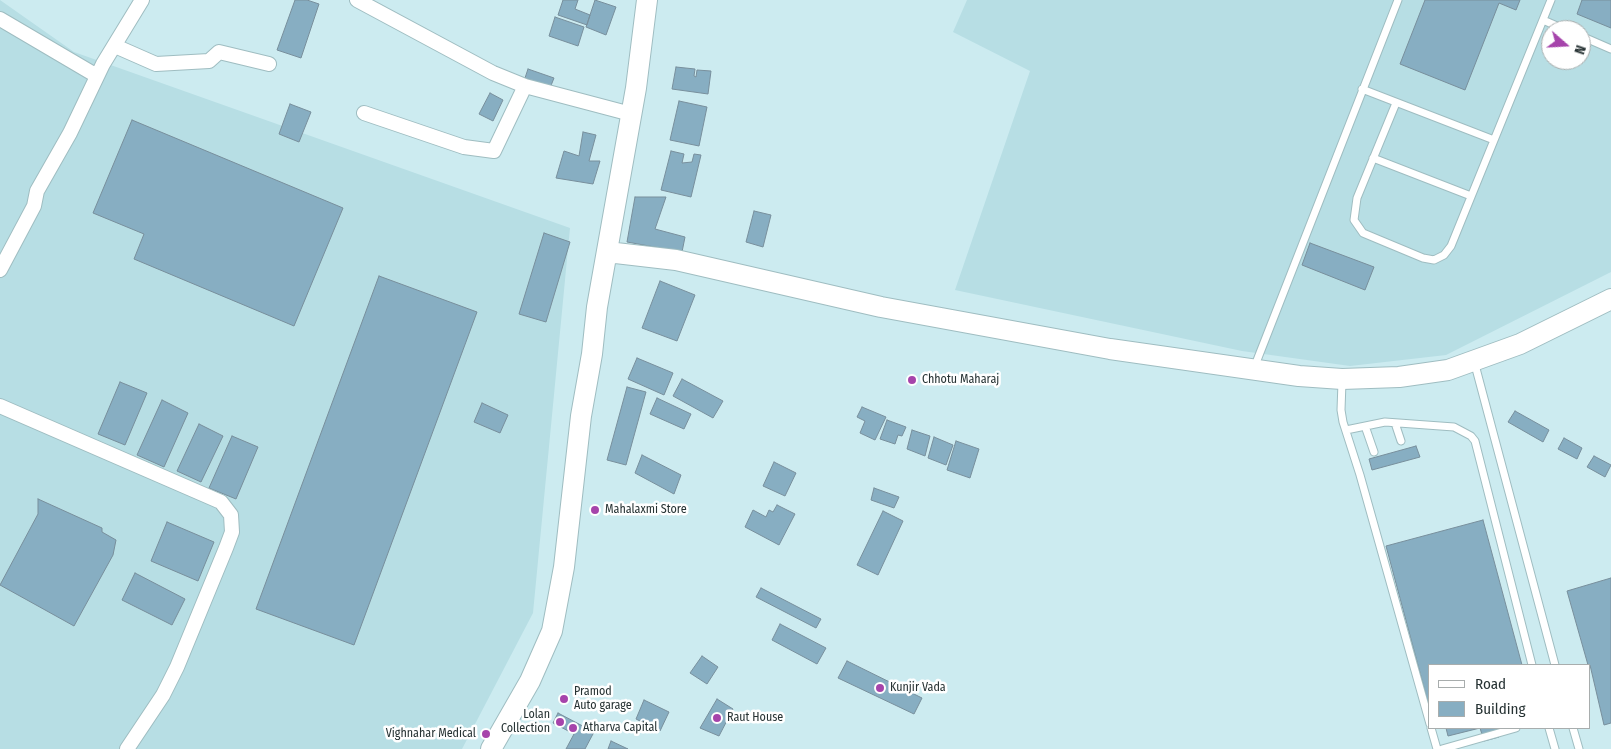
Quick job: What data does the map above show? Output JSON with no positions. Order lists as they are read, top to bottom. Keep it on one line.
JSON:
{"places":["Chhotu Maharaj","Mahalaxmi Store","Kunjir Vada","Pramod Auto garage","Raut House","Lolan Collection","Atharva Capital","Vighnahar Medical"],"legend":["Road","Building"],"north":"right"}
